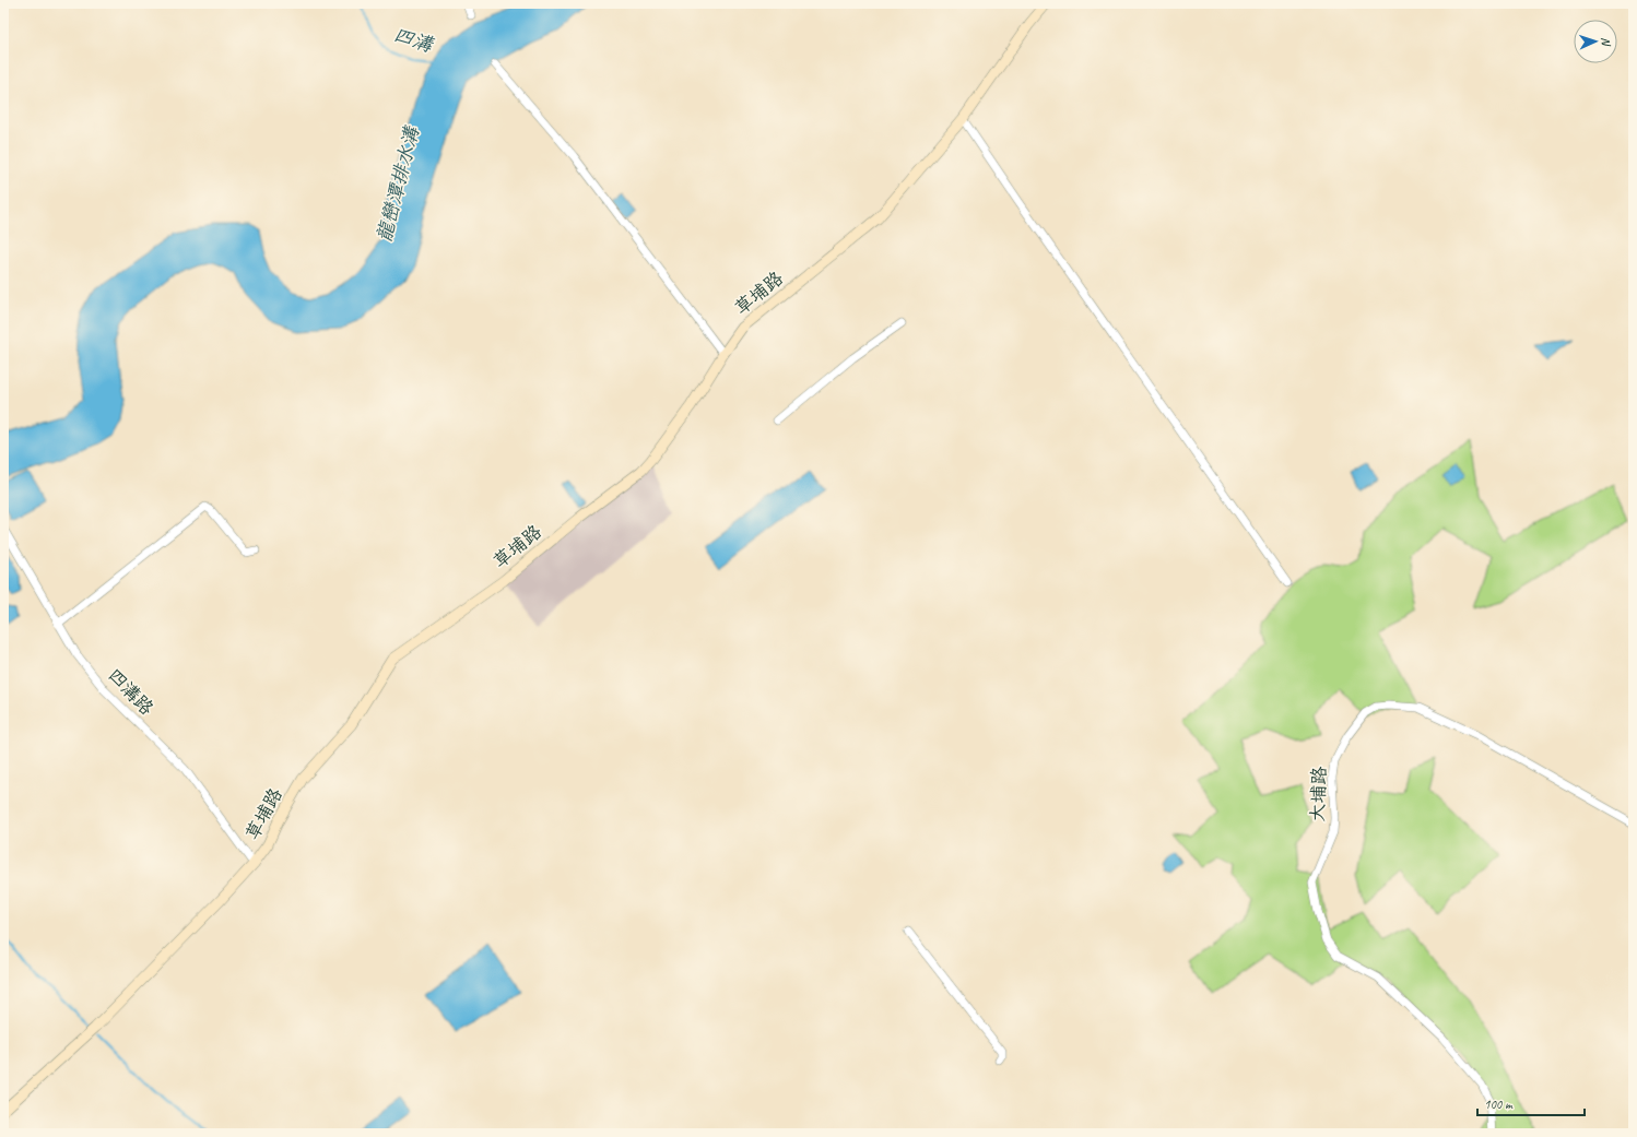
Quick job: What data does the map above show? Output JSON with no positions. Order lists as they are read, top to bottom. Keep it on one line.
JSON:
{"streets":{"street":["草埔路","四溝路","大埔路"]},"crossings":[["草埔路","四溝路"]],"water":["四溝","龍巒潭排水溝"],"scale_bar":"100 m","north":"right"}
